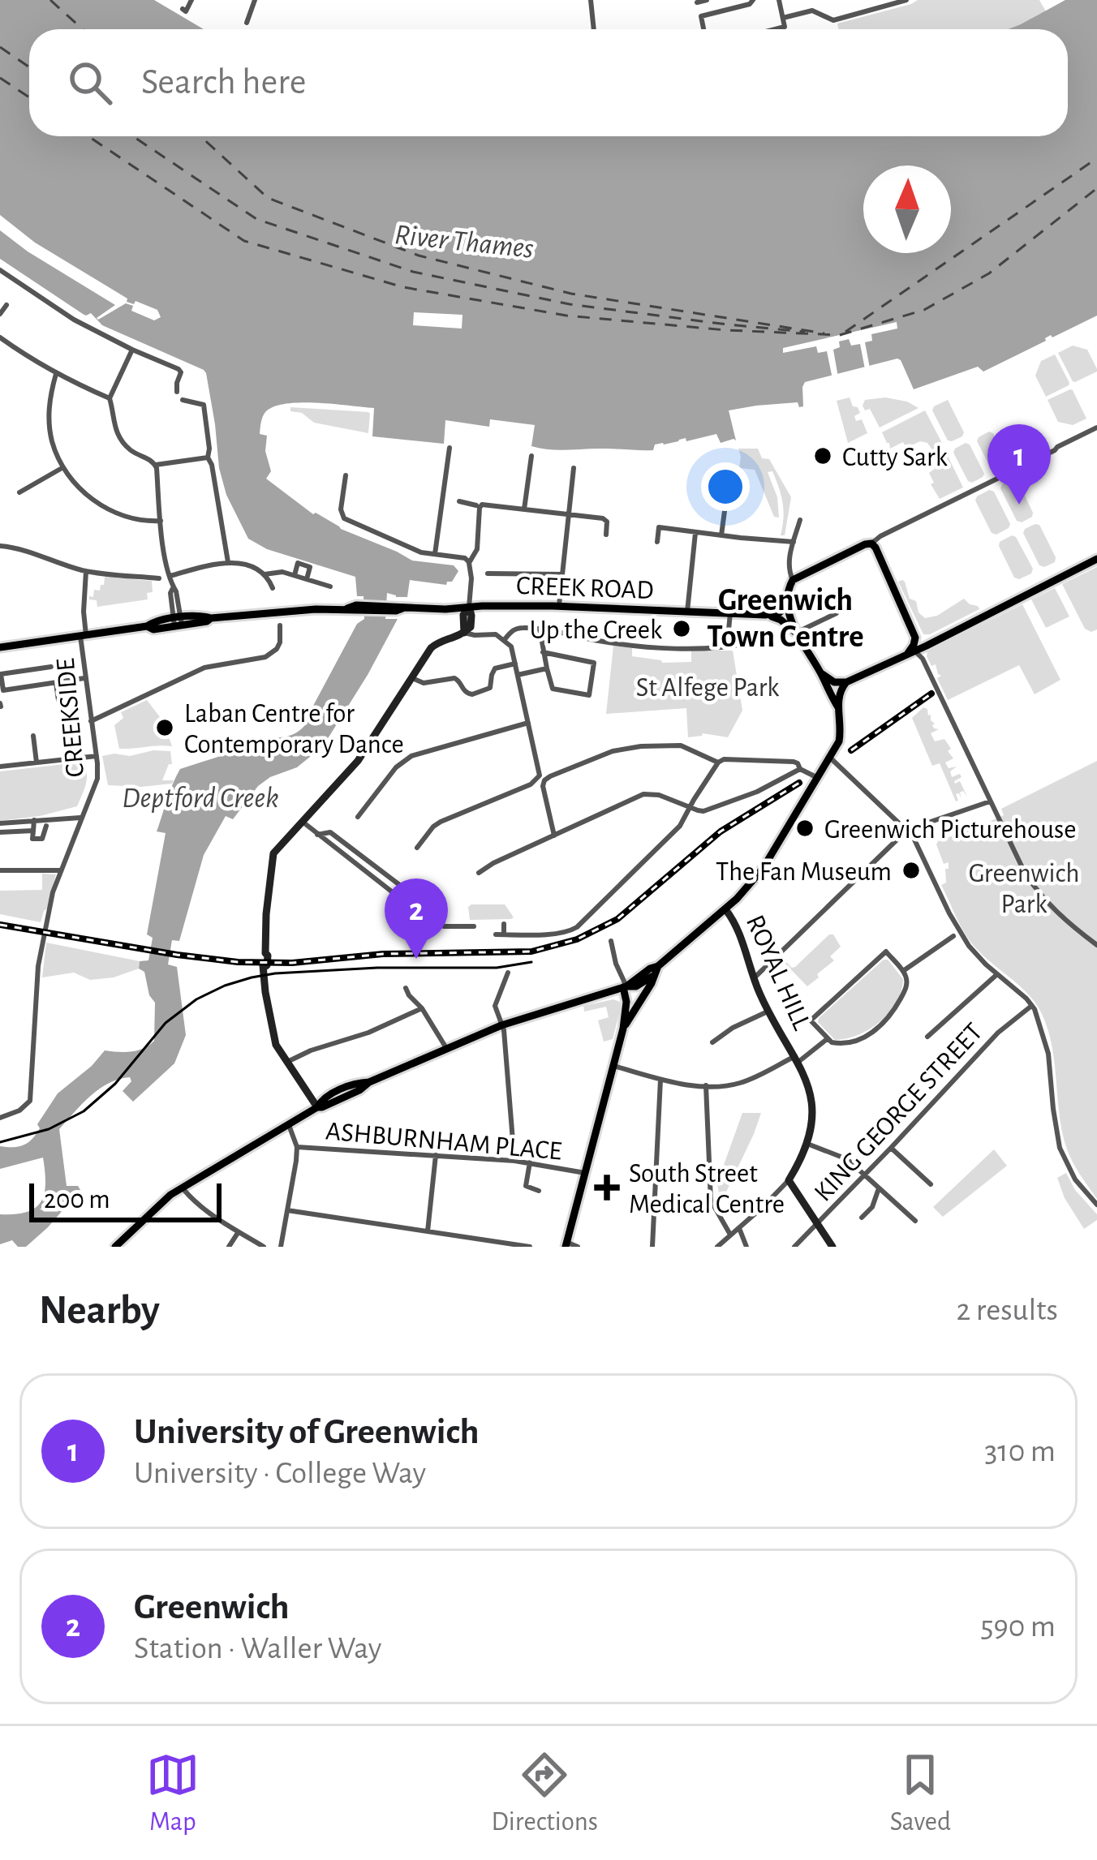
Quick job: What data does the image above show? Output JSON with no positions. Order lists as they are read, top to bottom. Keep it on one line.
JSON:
{"streets":{"main road":["CREEK ROAD","ROYAL HILL"],"street":["CREEKSIDE","KING GEORGE STREET","ASHBURNHAM PLACE"]},"crossings":[["CREEK ROAD","CREEKSIDE"]],"districts":["Greenwich Town Centre"],"water":["River Thames","Deptford Creek"],"parks":["St Alfege Park","Greenwich Park"],"places":{"other":["Cutty Sark","Up the Creek","Laban Centre for Contemporary Dance","Greenwich Picturehouse","The Fan Museum"],"health":["South Street Medical Centre"]},"scale_bar":"200 m","north":"top","page":{"search":"Search here","pins":["1","2"],"scale":"200 m","heading":["Nearby","2 results"],"list":[{"mark":"1","name":"University of Greenwich","note":"University · College Way","value":"310 m"},{"mark":"2","name":"Greenwich","note":"Station · Waller Way","value":"590 m"}],"nav":["Map","Directions","Saved"]}}
